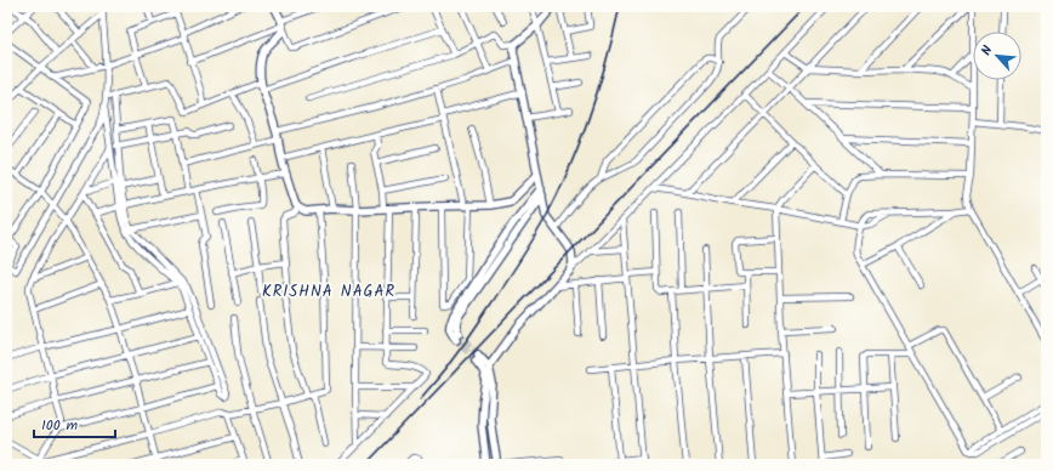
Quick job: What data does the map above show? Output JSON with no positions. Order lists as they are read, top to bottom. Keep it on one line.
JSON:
{"districts":["KRISHNA NAGAR"],"scale_bar":"100 m","north":"top left"}
